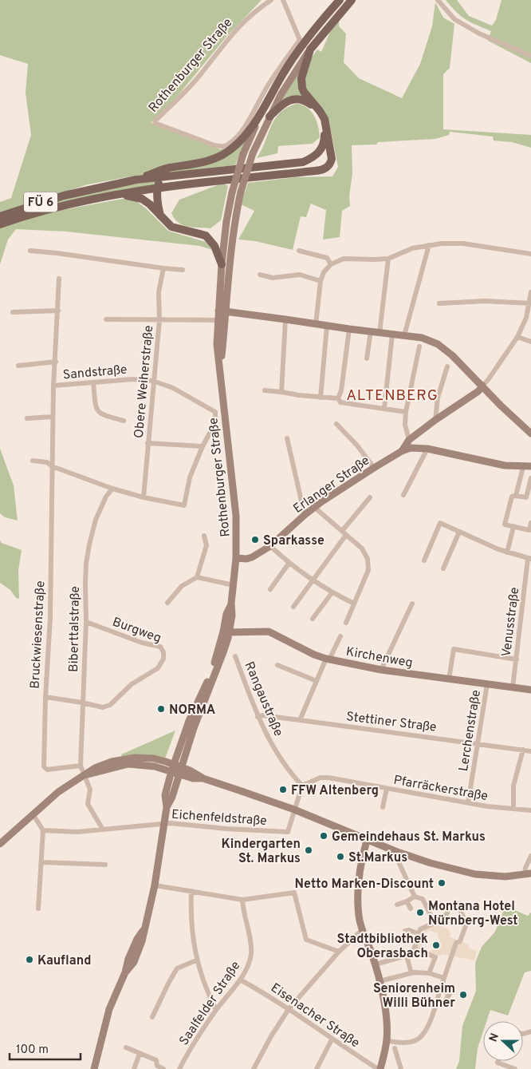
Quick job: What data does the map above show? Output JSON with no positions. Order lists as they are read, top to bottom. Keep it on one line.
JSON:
{"streets":{"main road":["Rothenburger Straße","FÜ 6"],"street":["Sandstraße","Obere Weiherstraße","Erlanger Straße","Venusstraße","Biberttalstraße","Burgweg","Bruckwiesenstraße","Kirchenweg","Rangaustraße","Stettiner Straße","Lerchenstraße","Pfarräckerstraße","Eichenfeldstraße","Saalfelder Straße","Eisenacher Straße"]},"crossings":[["Rothenburger Straße","FÜ 6"],["Rothenburger Straße","Erlanger Straße"],["Rothenburger Straße","Kirchenweg"],["Rothenburger Straße","Eichenfeldstraße"],["Sandstraße","Obere Weiherstraße"],["Sandstraße","Bruckwiesenstraße"],["Venusstraße","Kirchenweg"],["Biberttalstraße","Burgweg"],["Biberttalstraße","Bruckwiesenstraße"],["Kirchenweg","Lerchenstraße"],["Rangaustraße","Stettiner Straße"],["Rangaustraße","Pfarräckerstraße"],["Stettiner Straße","Lerchenstraße"],["Lerchenstraße","Pfarräckerstraße"],["Saalfelder Straße","Eisenacher Straße"]],"districts":["ALTENBERG"],"places":["Sparkasse","NORMA","FFW Altenberg","Gemeindehaus St. Markus","Kindergarten St. Markus","St.Markus","Netto Marken-Discount","Montana Hotel Nürnberg-West","Stadtbibliothek Oberasbach","Kaufland","Seniorenheim Willi Bühner"],"scale_bar":"100 m","north":"left"}
